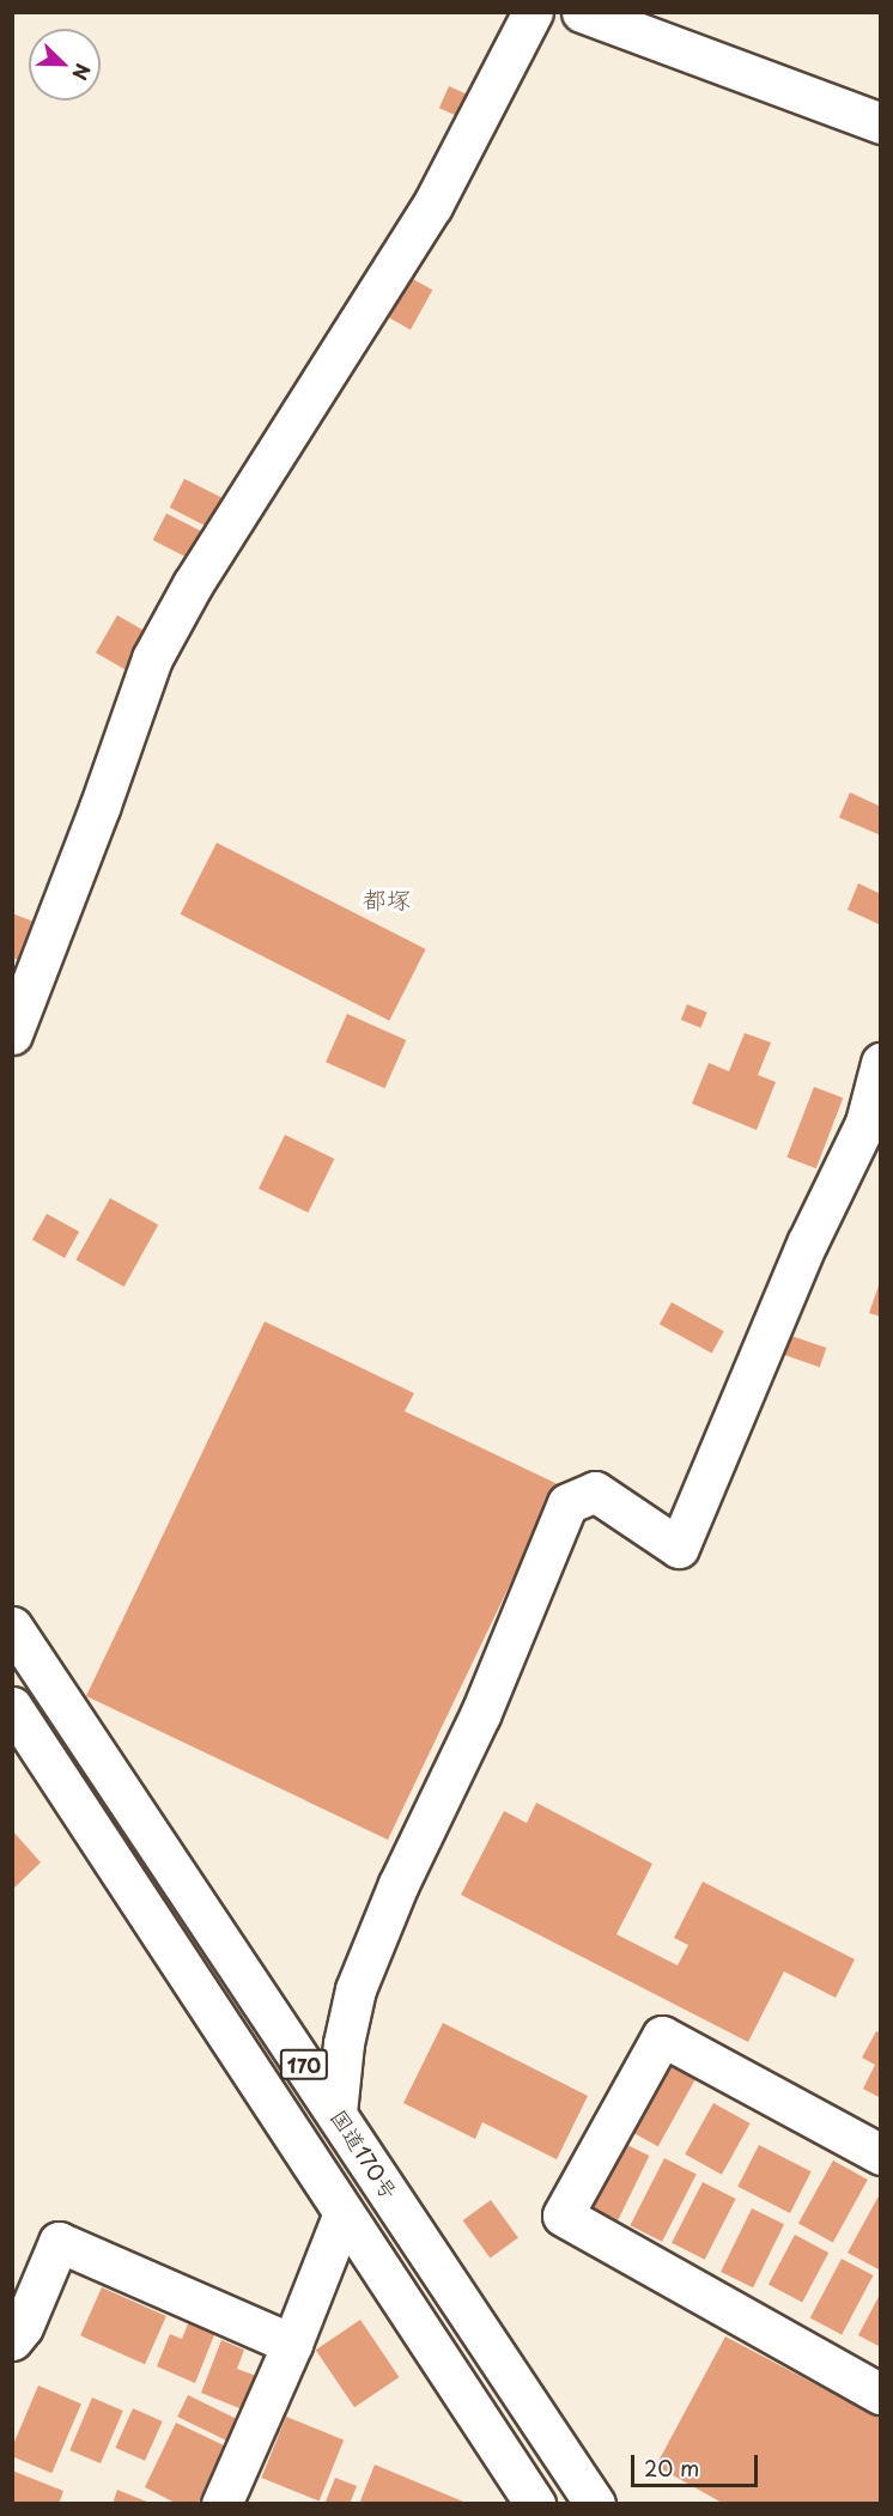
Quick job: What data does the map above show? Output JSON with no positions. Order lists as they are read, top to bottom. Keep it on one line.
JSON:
{"streets":{"main road":["170","国道170号"]},"districts":["都塚"],"scale_bar":"20 m","north":"bottom right"}
